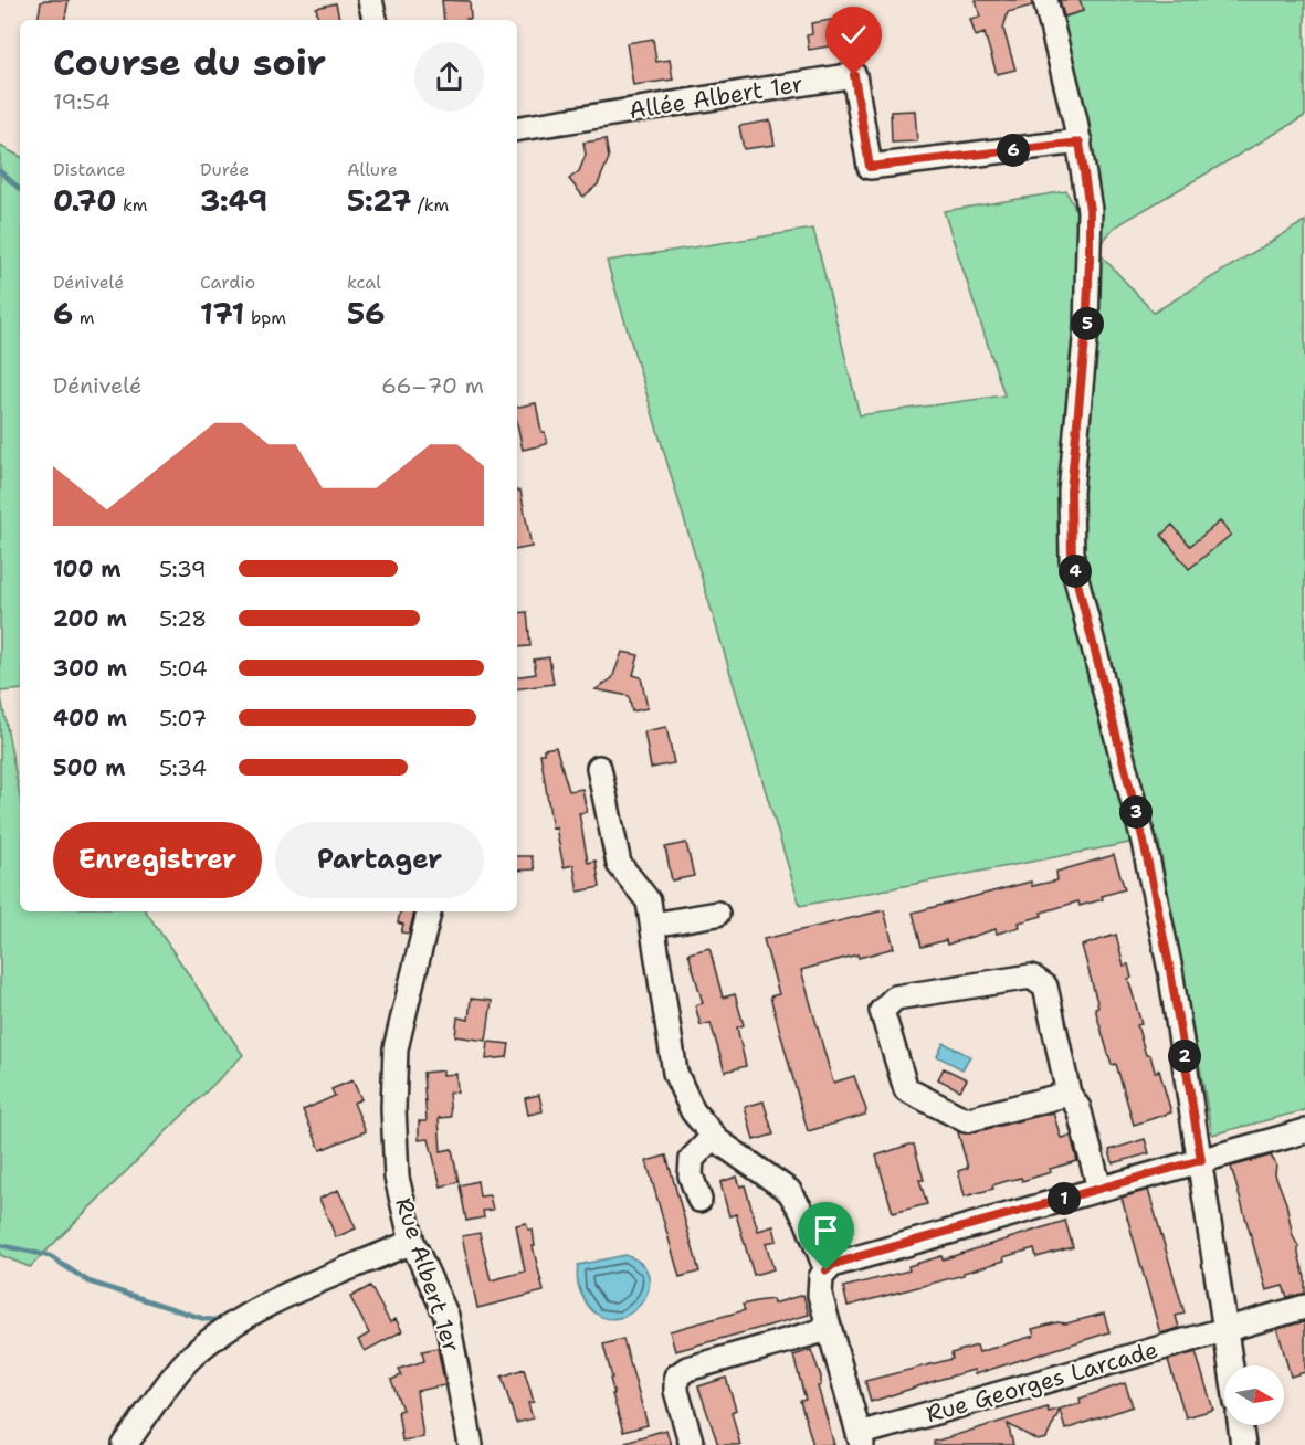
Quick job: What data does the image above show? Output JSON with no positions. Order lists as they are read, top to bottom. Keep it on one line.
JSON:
{"streets":{"street":["Allée Albert 1er","Rue Albert 1er","Rue Georges Larcade"]},"north":"right","page":{"heading":["Course du soir","19:54"],"stats":[["Distance","0.70 km"],["Durée","3:49"],["Allure","5:27 /km"],["Dénivelé","6 m"],["Cardio","171 bpm"],["kcal","56"]],"pins":["6","5","4","3","2","1"],"chart":["Dénivelé","66–70 m"],"list":[{"name":"100 m","note":"5:39"},{"name":"200 m","note":"5:28"},{"name":"300 m","note":"5:04"},{"name":"400 m","note":"5:07"},{"name":"500 m","note":"5:34"}],"buttons":["Enregistrer","Partager"]}}
